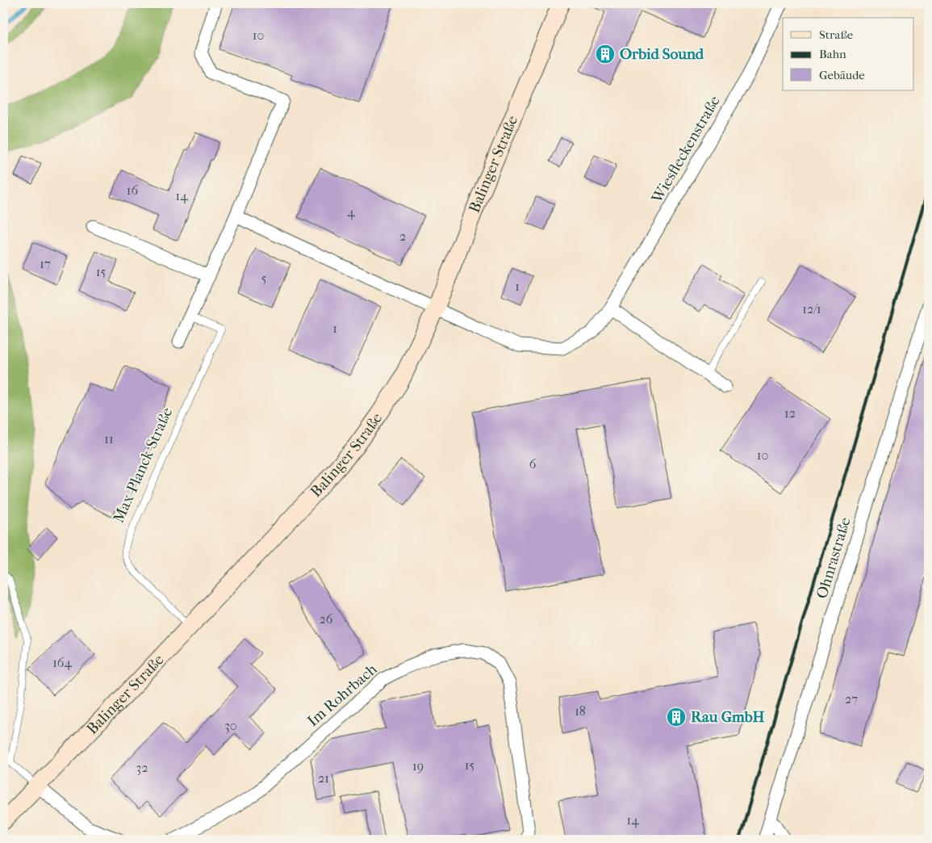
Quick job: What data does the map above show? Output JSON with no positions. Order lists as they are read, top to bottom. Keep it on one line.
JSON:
{"streets":{"main road":["Balinger Straße"],"street":["Wiesfleckenstraße","Ohnrastraße","Im Rohrbach"],"lane":["Max-Planck-Straße"]},"crossings":[["Wiesfleckenstraße","Balinger Straße"],["Balinger Straße","Max-Planck-Straße"]],"places":{"building":["Orbid Sound","Rau GmbH"]},"house_numbers":["10","16","14","4","2","17","15","5","1","12/1","1","12","11","10","6","26","164","27","18","30","15","19","32","21","14"],"legend":["Straße","Bahn","Gebäude"]}
